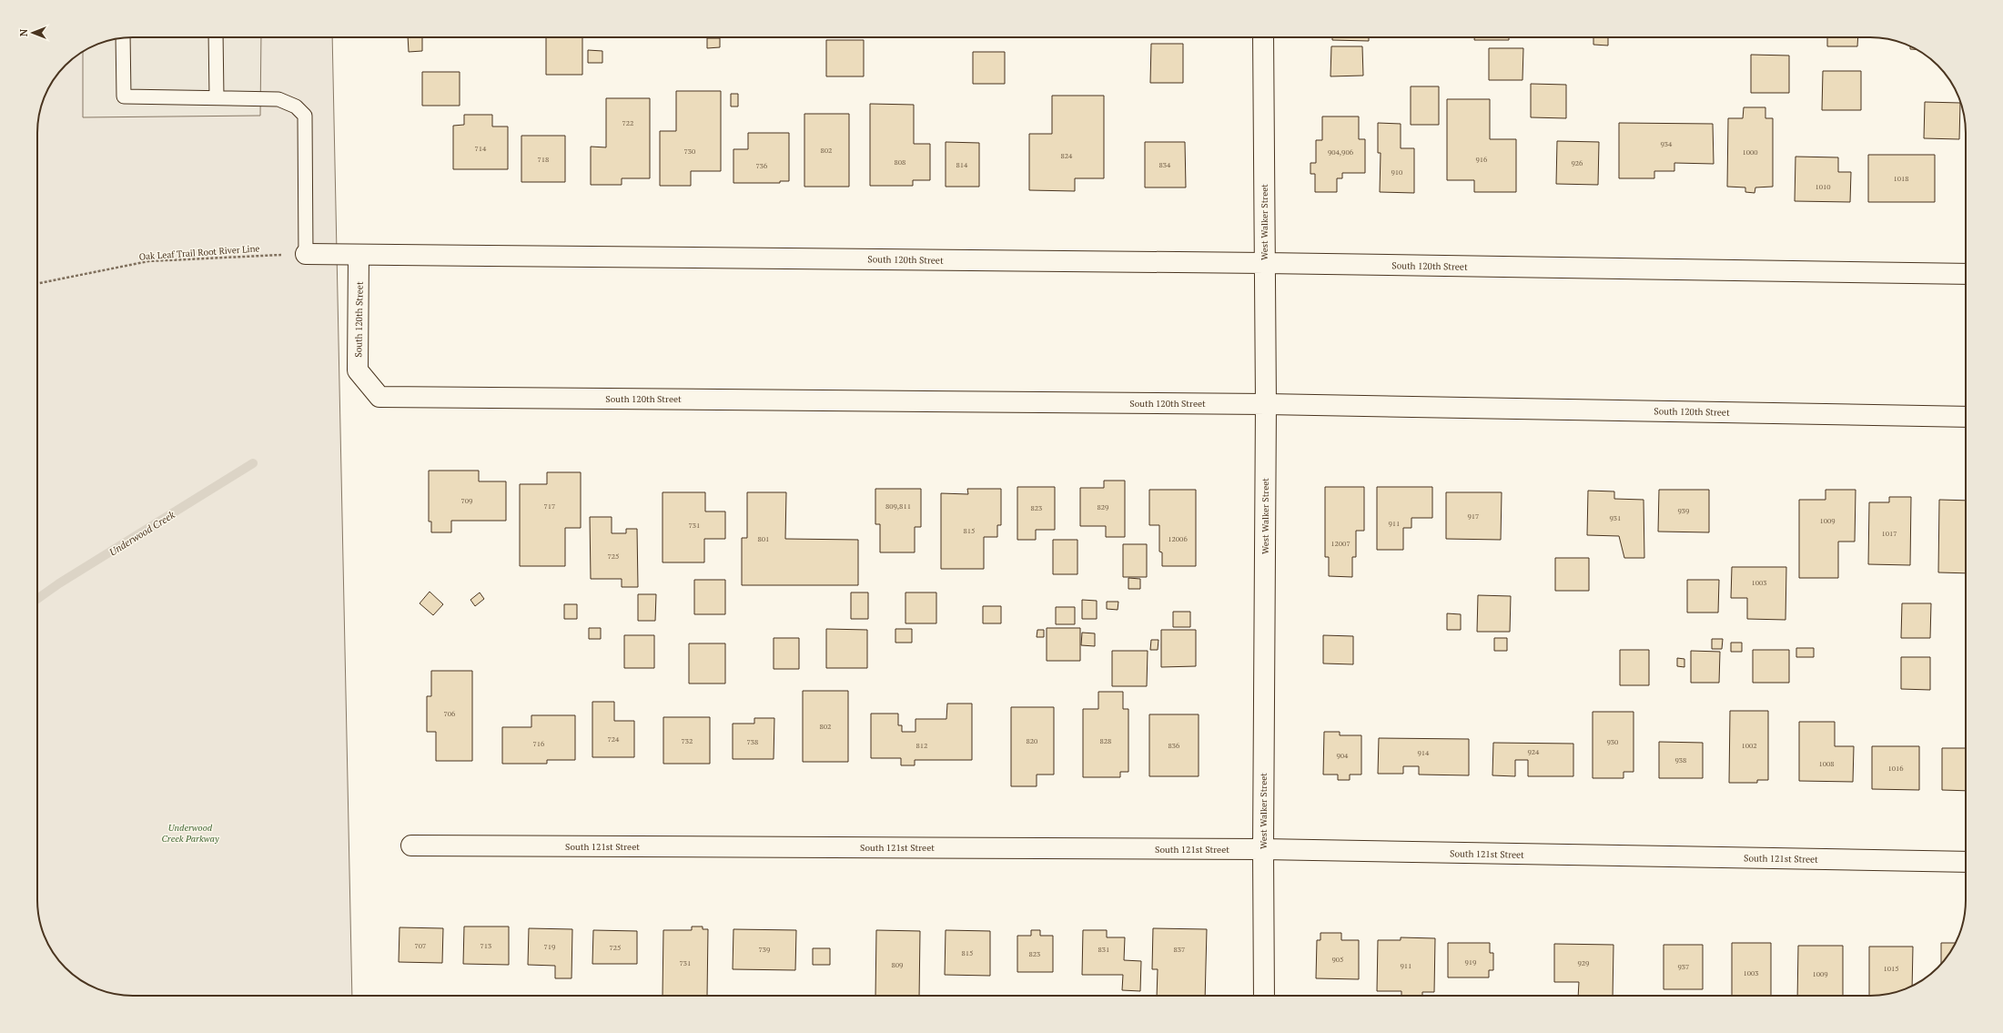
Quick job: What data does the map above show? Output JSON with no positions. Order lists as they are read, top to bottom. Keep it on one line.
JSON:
{"streets":{"street":["West Walker Street","South 120th Street","South 121st Street"],"path":["Oak Leaf Trail Root River Line"]},"crossings":[["West Walker Street","South 120th Street"],["West Walker Street","South 121st Street"]],"water":["Underwood Creek"],"parks":["Underwood Creek Parkway"],"house_numbers":["722","934","714","802","730","904,906","1000","824","718","916","808","926","814","834","736","910","1018","1010","709","717","809,811","829","823","939","917","931","1009","911","731","815","1017","801","12006","12007","725","1003","706","802","724","732","820","828","738","930","716","812","836","1002","924","914","904","938","1008","1016","707","713","719","725","739","831","837","815","823","905","919","731","929","809","911","937","1015","1003","1009"],"north":"left"}
